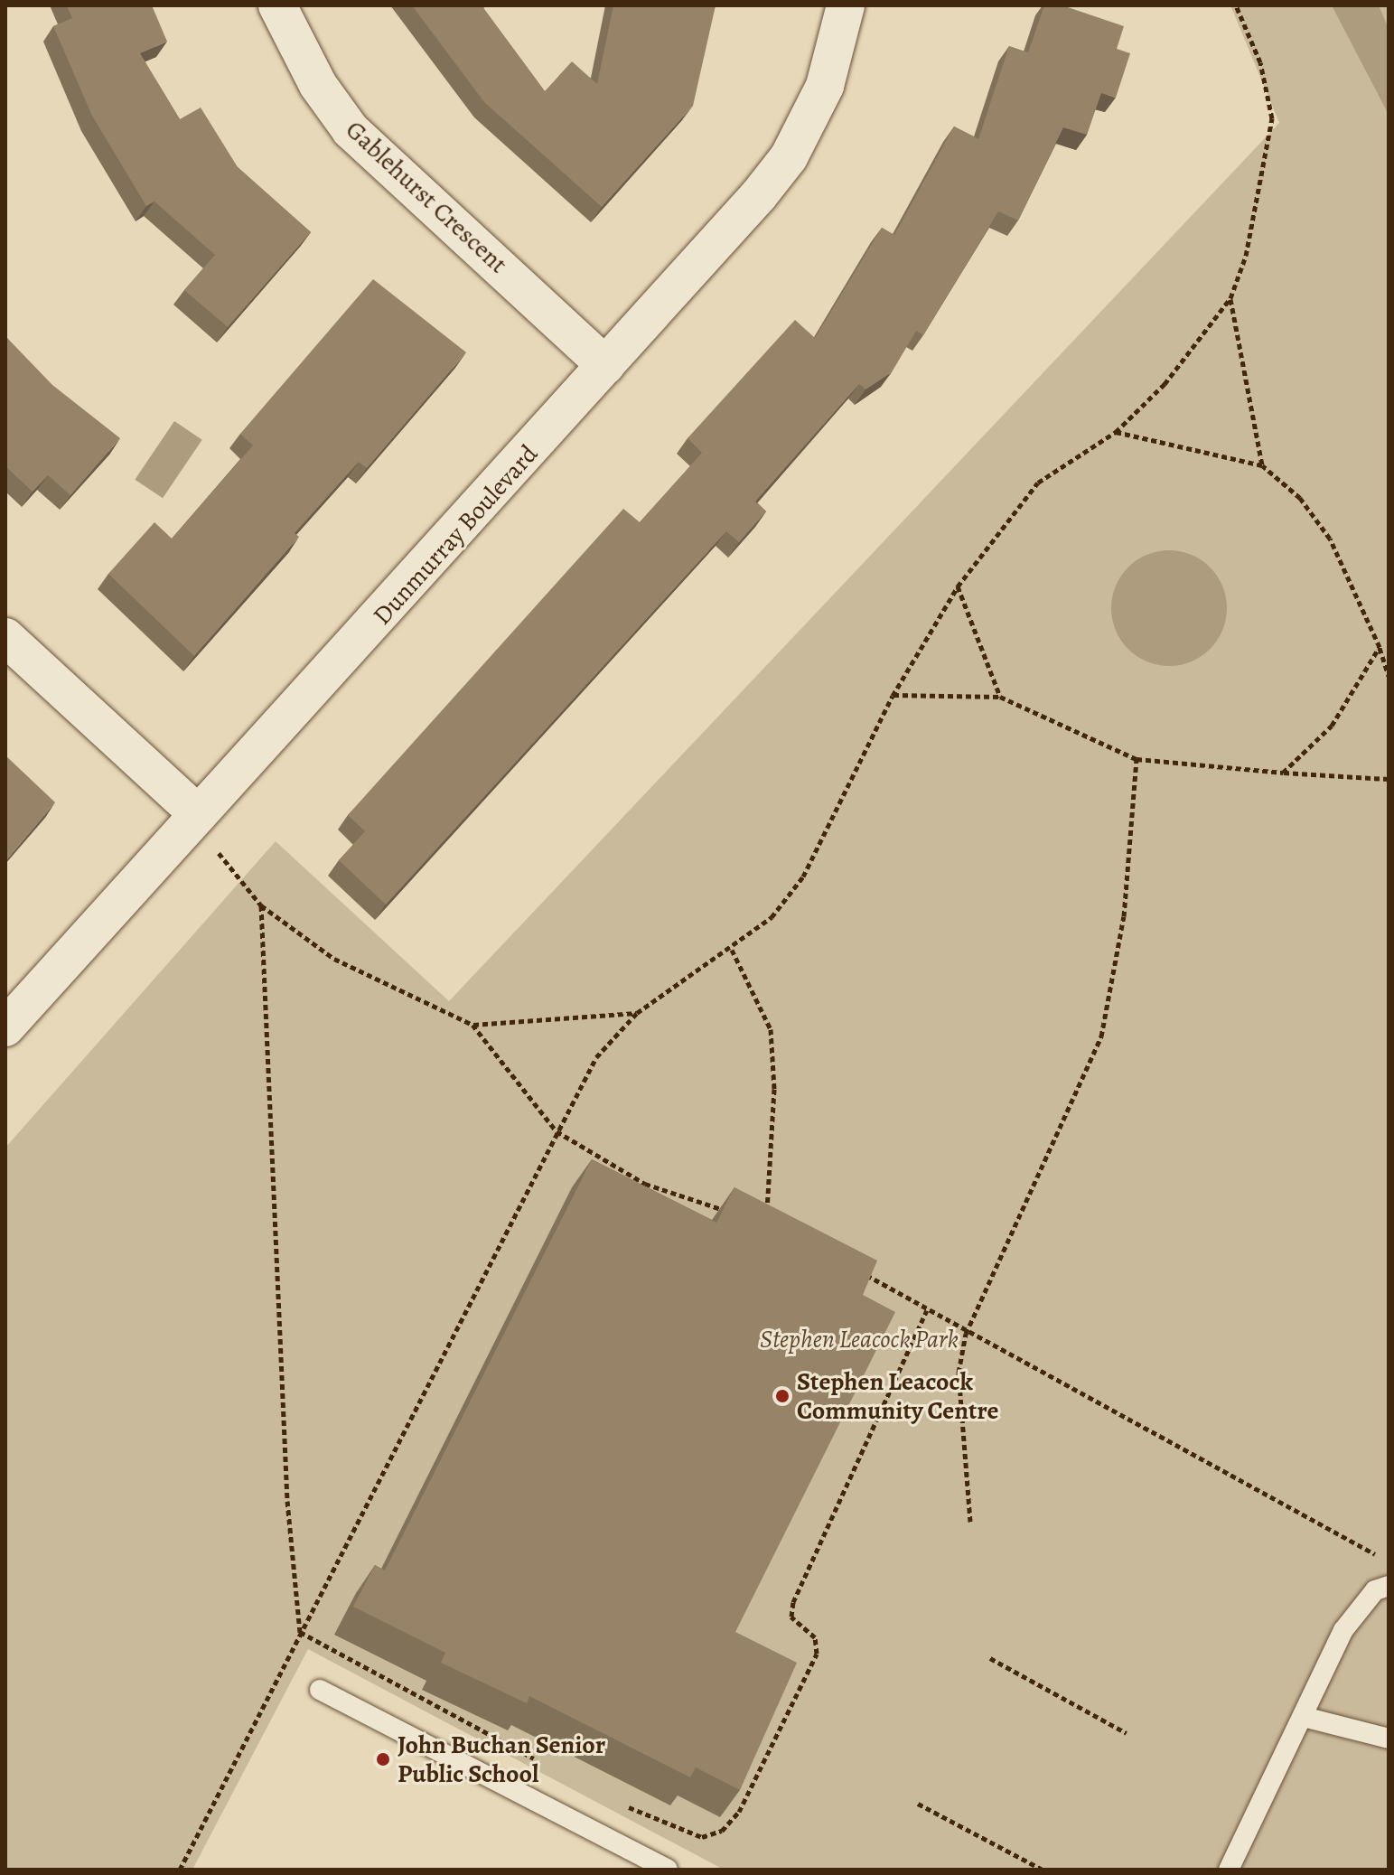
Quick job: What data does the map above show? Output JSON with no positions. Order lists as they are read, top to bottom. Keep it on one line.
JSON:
{"streets":{"street":["Gablehurst Crescent","Dunmurray Boulevard"]},"crossings":[["Gablehurst Crescent","Dunmurray Boulevard"]],"parks":["Stephen Leacock Park"],"places":["Stephen Leacock Community Centre","John Buchan Senior Public School"]}
